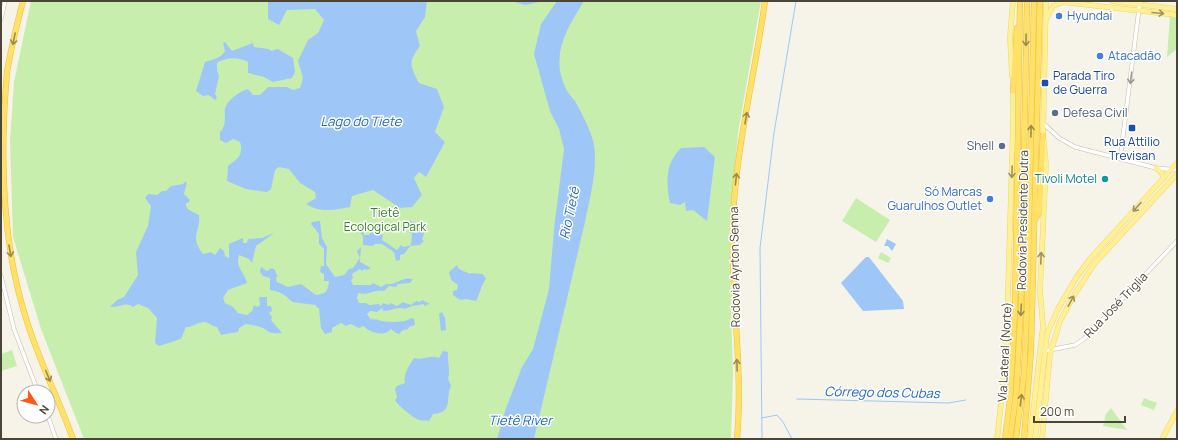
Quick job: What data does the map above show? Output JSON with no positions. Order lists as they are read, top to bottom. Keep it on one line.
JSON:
{"streets":{"highway":["Rodovia Presidente Dutra","Rodovia Ayrton Senna"],"main road":["Via Lateral (Norte)"],"street":["Rua José Triglia"]},"one_way":["Rodovia Ayrton Senna"],"water":["Lago do Tiete","Rio Tietê","Córrego dos Cubas","Tietê River"],"parks":["Tietê Ecological Park"],"places":{"other":["Hyundai","Atacadão","Defesa Civil","Shell","Tivoli Motel","Só Marcas Guarulhos Outlet"],"transit":["Parada Tiro de Guerra","Rua Attilio Trevisan"]},"scale_bar":"200 m","north":"bottom right"}
